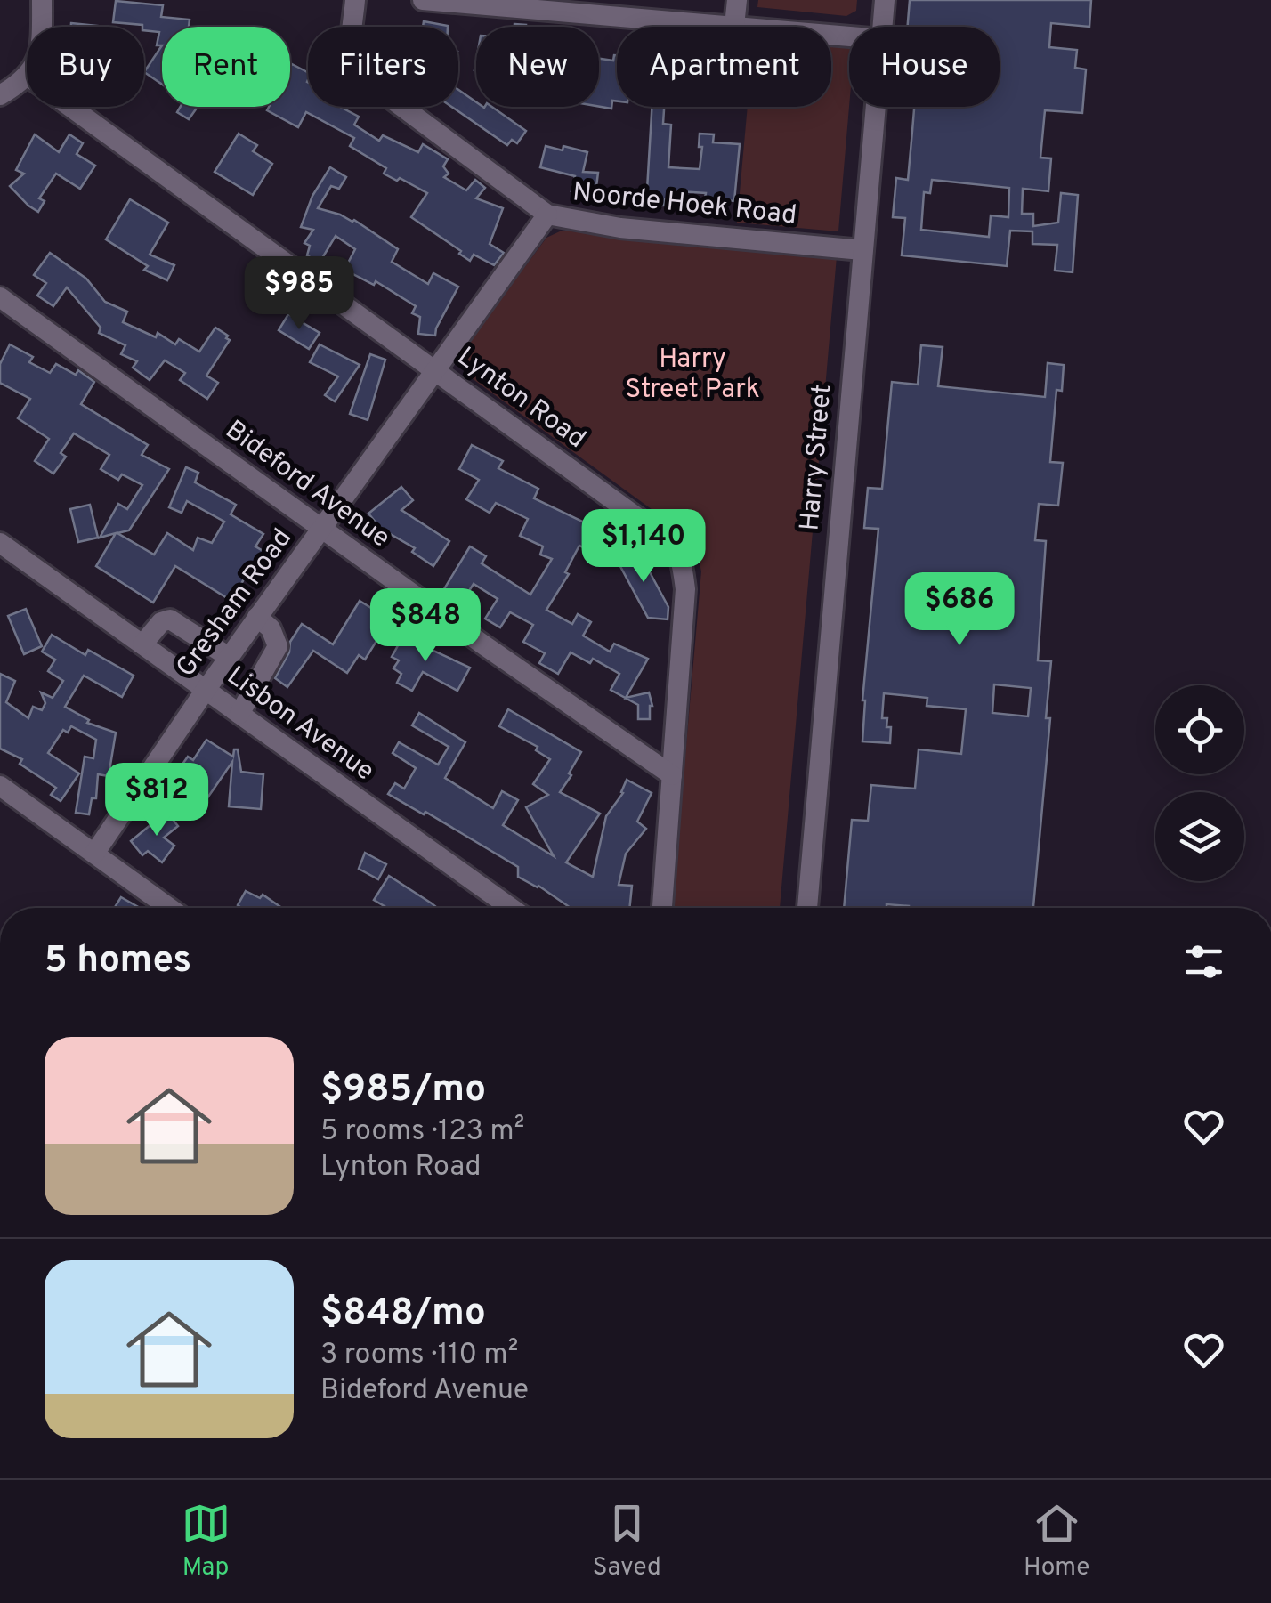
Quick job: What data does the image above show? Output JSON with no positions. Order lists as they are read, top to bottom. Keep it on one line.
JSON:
{"streets":{"street":["Noorde Hoek Road","Lynton Road","Harry Street","Bideford Avenue","Gresham Road","Lisbon Avenue"]},"crossings":[["Noorde Hoek Road","Harry Street"],["Noorde Hoek Road","Gresham Road"],["Lynton Road","Bideford Avenue"],["Lynton Road","Gresham Road"],["Bideford Avenue","Gresham Road"],["Gresham Road","Lisbon Avenue"]],"parks":["Harry Street Park"],"page":{"chip":["Buy","Rent","Filters","New","Apartment","House"],"price":["$985","$1,140","$686","$848","$812"],"heading":"5 homes","list":[{"name":"$985/mo","note":"5 rooms · 123 m² · Lynton Road"},{"name":"$848/mo","note":"3 rooms · 110 m² · Bideford Avenue"}],"tabs":["Map","Saved","Home"]}}
